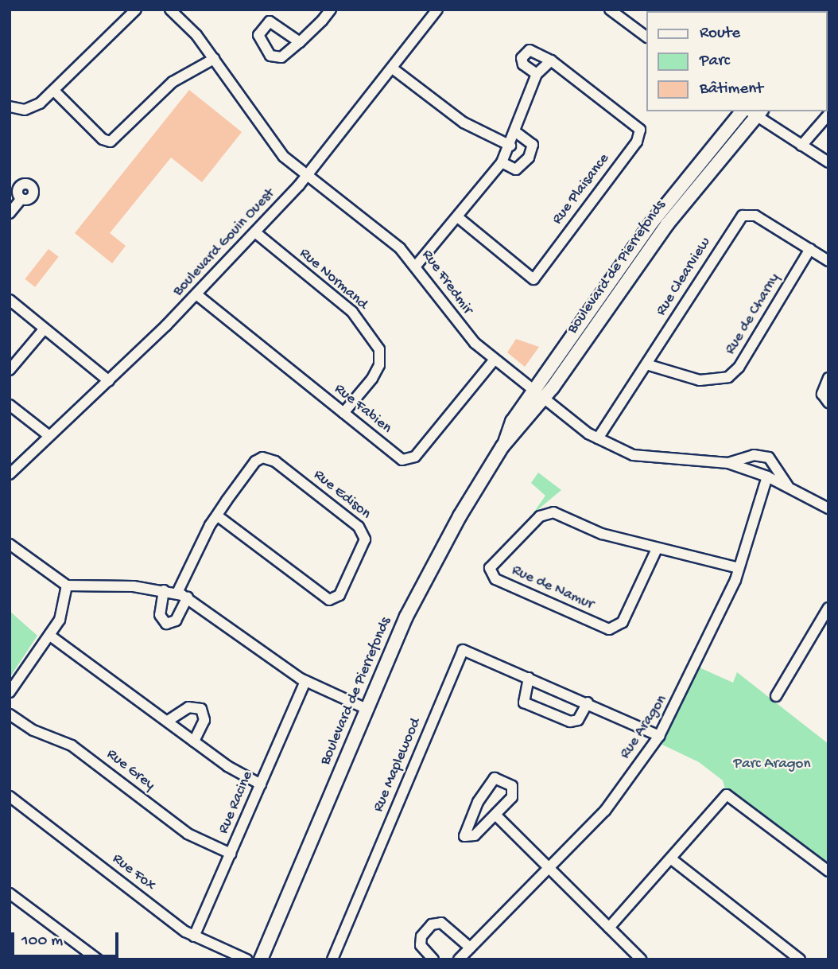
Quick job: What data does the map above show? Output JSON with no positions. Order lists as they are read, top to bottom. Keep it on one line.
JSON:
{"streets":{"main road":["Boulevard de Pierrefonds"],"street":["Rue Plaisance","Boulevard Gouin Ouest","Rue Clearview","Rue Normand","Rue Fredmir","Rue de Charny","Rue Fabien","Rue Edison","Rue de Namur","Rue Aragon","Rue Maplewood","Rue Grey","Rue Racine","Rue Fox"]},"crossings":[["Boulevard Gouin Ouest","Rue Normand"],["Boulevard Gouin Ouest","Rue Fredmir"],["Boulevard Gouin Ouest","Rue Fabien"],["Boulevard de Pierrefonds","Rue Fredmir"],["Rue Clearview","Rue Fredmir"],["Rue Clearview","Rue de Charny"],["Rue Normand","Rue Fabien"],["Rue Fredmir","Rue Fabien"],["Rue Fredmir","Rue Aragon"],["Rue de Namur","Rue Aragon"],["Rue Aragon","Rue Maplewood"],["Rue Grey","Rue Racine"],["Rue Racine","Rue Fox"]],"parks":["Parc Aragon"],"legend":["Route","Parc","Bâtiment"],"scale_bar":"100 m"}
